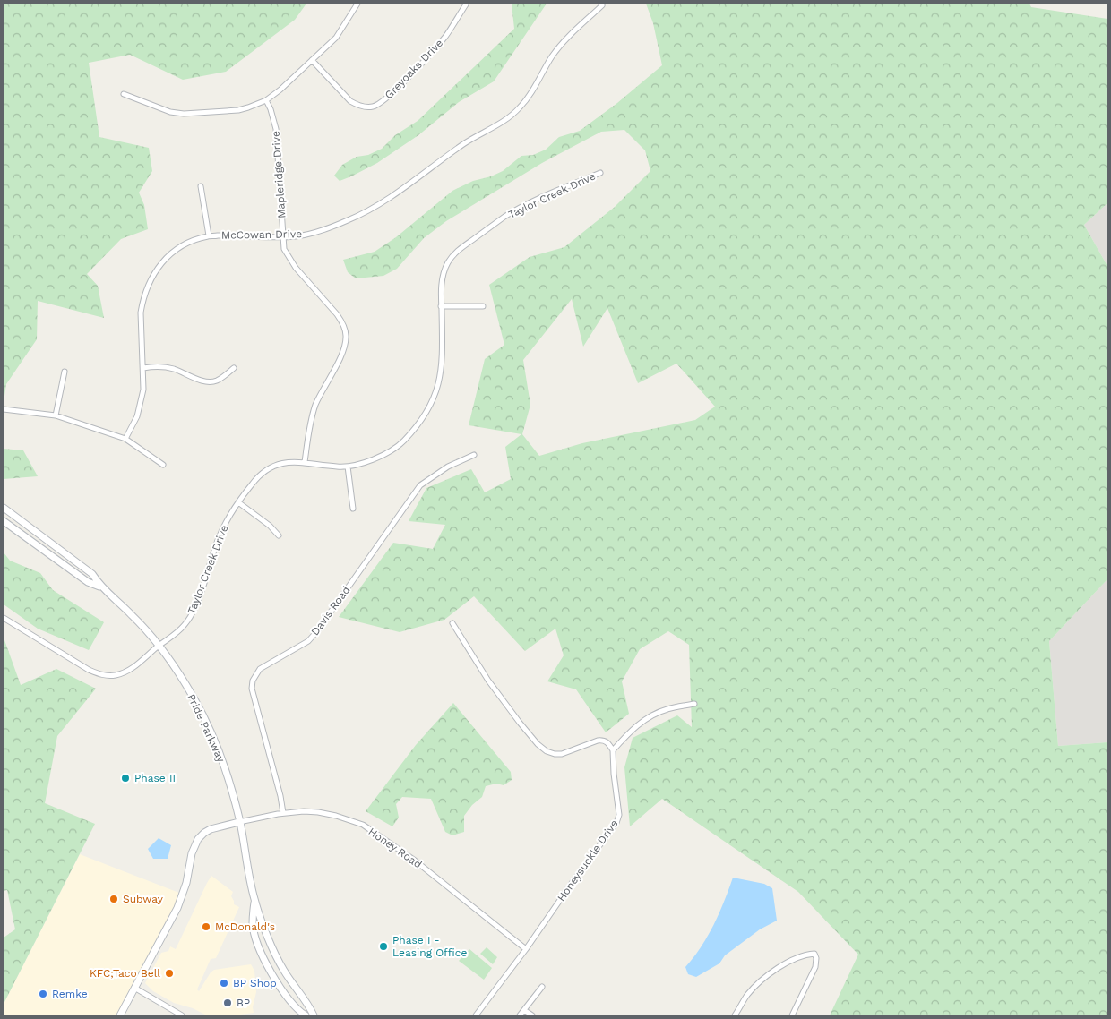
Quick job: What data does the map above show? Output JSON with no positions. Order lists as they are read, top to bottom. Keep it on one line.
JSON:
{"streets":{"main road":["Pride Parkway"],"street":["Greyoaks Drive","Mapleridge Drive","Taylor Creek Drive","McCowan Drive","Davis Road","Honey Road","Honeysuckle Drive"]},"crossings":[["Mapleridge Drive","Taylor Creek Drive"],["Mapleridge Drive","McCowan Drive"],["Taylor Creek Drive","Pride Parkway"],["Davis Road","Honey Road"],["Pride Parkway","Honey Road"],["Honey Road","Honeysuckle Drive"]],"places":["Phase II","Subway","McDonald's","Phase I - Leasing Office","KFC;Taco Bell","BP Shop","Remke","BP"]}
